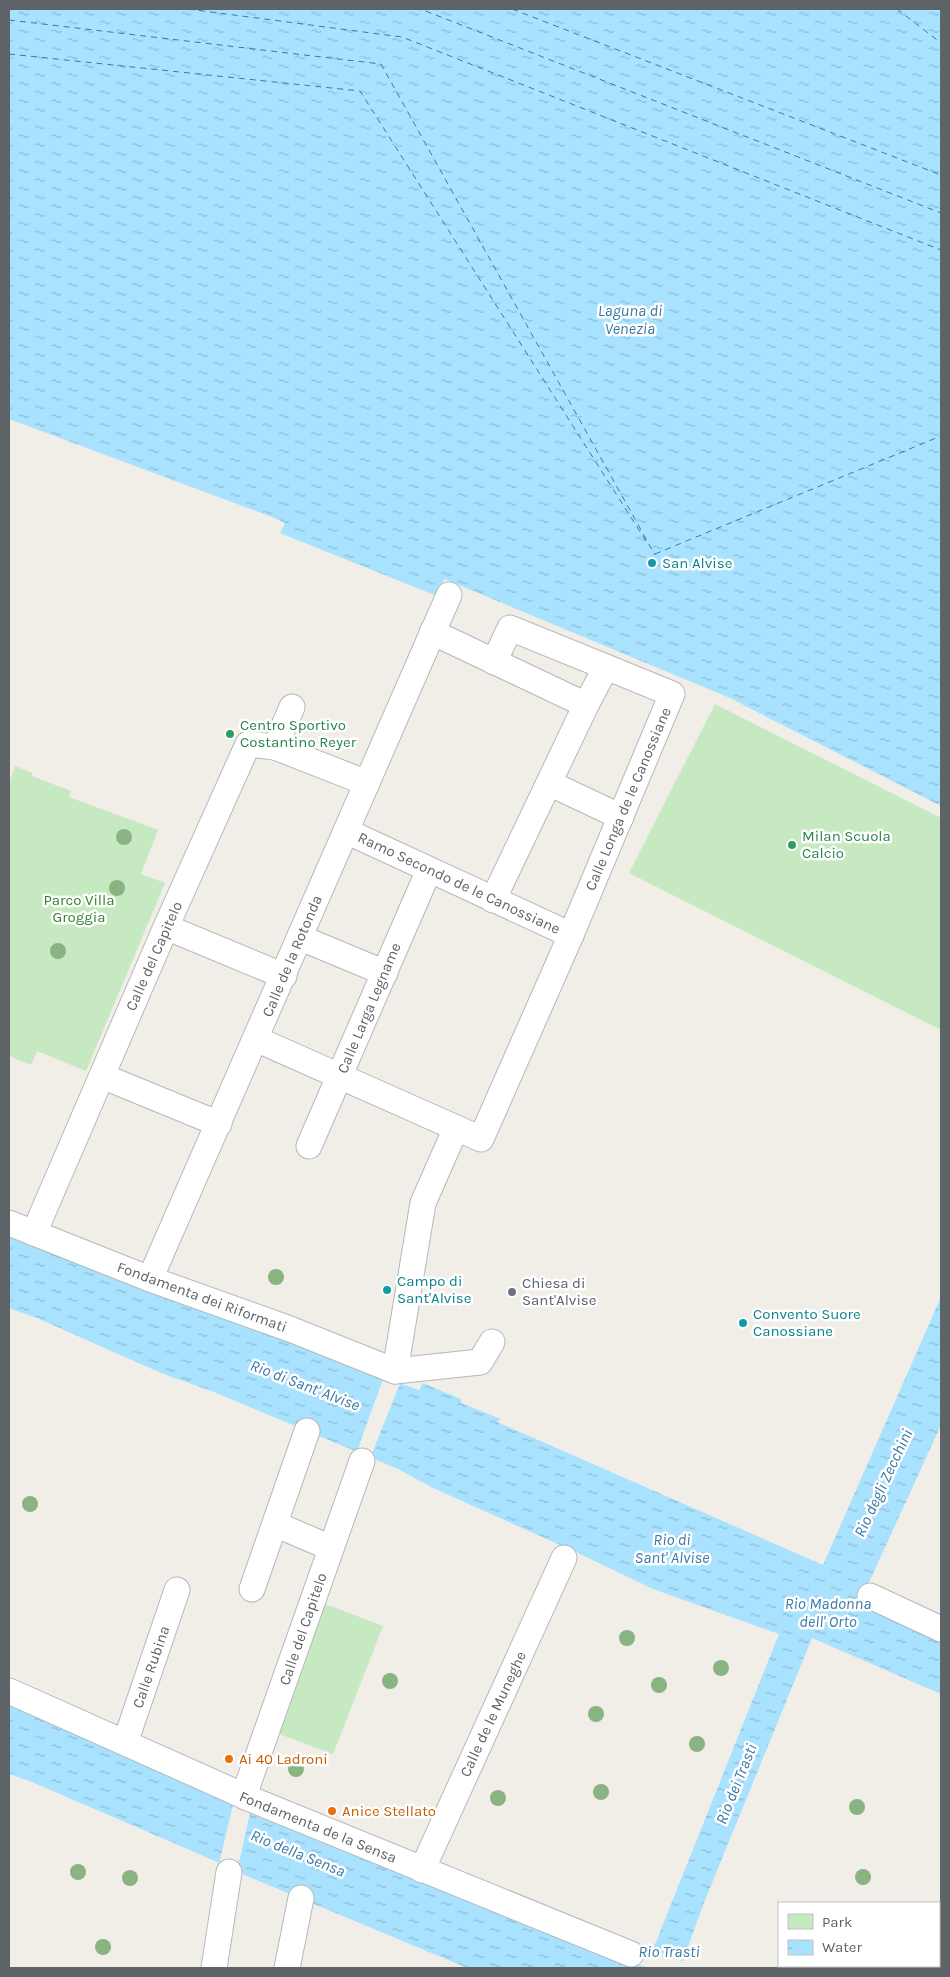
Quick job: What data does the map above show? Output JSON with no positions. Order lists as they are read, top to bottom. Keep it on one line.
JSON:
{"streets":{"street":["Calle Longa de le Canossiane","Ramo Secondo de le Canossiane","Calle del Capitelo","Calle de la Rotonda","Calle Larga Legname","Fondamenta dei Riformati","Calle Rubina","Calle de le Muneghe","Fondamenta de la Sensa"]},"crossings":[["Calle Longa de le Canossiane","Ramo Secondo de le Canossiane"],["Ramo Secondo de le Canossiane","Calle de la Rotonda"],["Ramo Secondo de le Canossiane","Calle Larga Legname"],["Calle del Capitelo","Fondamenta dei Riformati"],["Calle del Capitelo","Fondamenta de la Sensa"],["Calle de la Rotonda","Fondamenta dei Riformati"],["Calle Rubina","Fondamenta de la Sensa"],["Calle de le Muneghe","Fondamenta de la Sensa"]],"water":["Laguna di Venezia","Rio di Sant' Alvise","Rio degli Zecchini","Rio Madonna dell' Orto","Rio dei Trasti","Rio della Sensa","Rio Trasti"],"parks":["Parco Villa Groggia"],"places":["San Alvise","Centro Sportivo Costantino Reyer","Milan Scuola Calcio","Campo di Sant'Alvise","Chiesa di Sant'Alvise","Convento Suore Canossiane","Ai 40 Ladroni","Anice Stellato"],"legend":["Park","Water"]}
